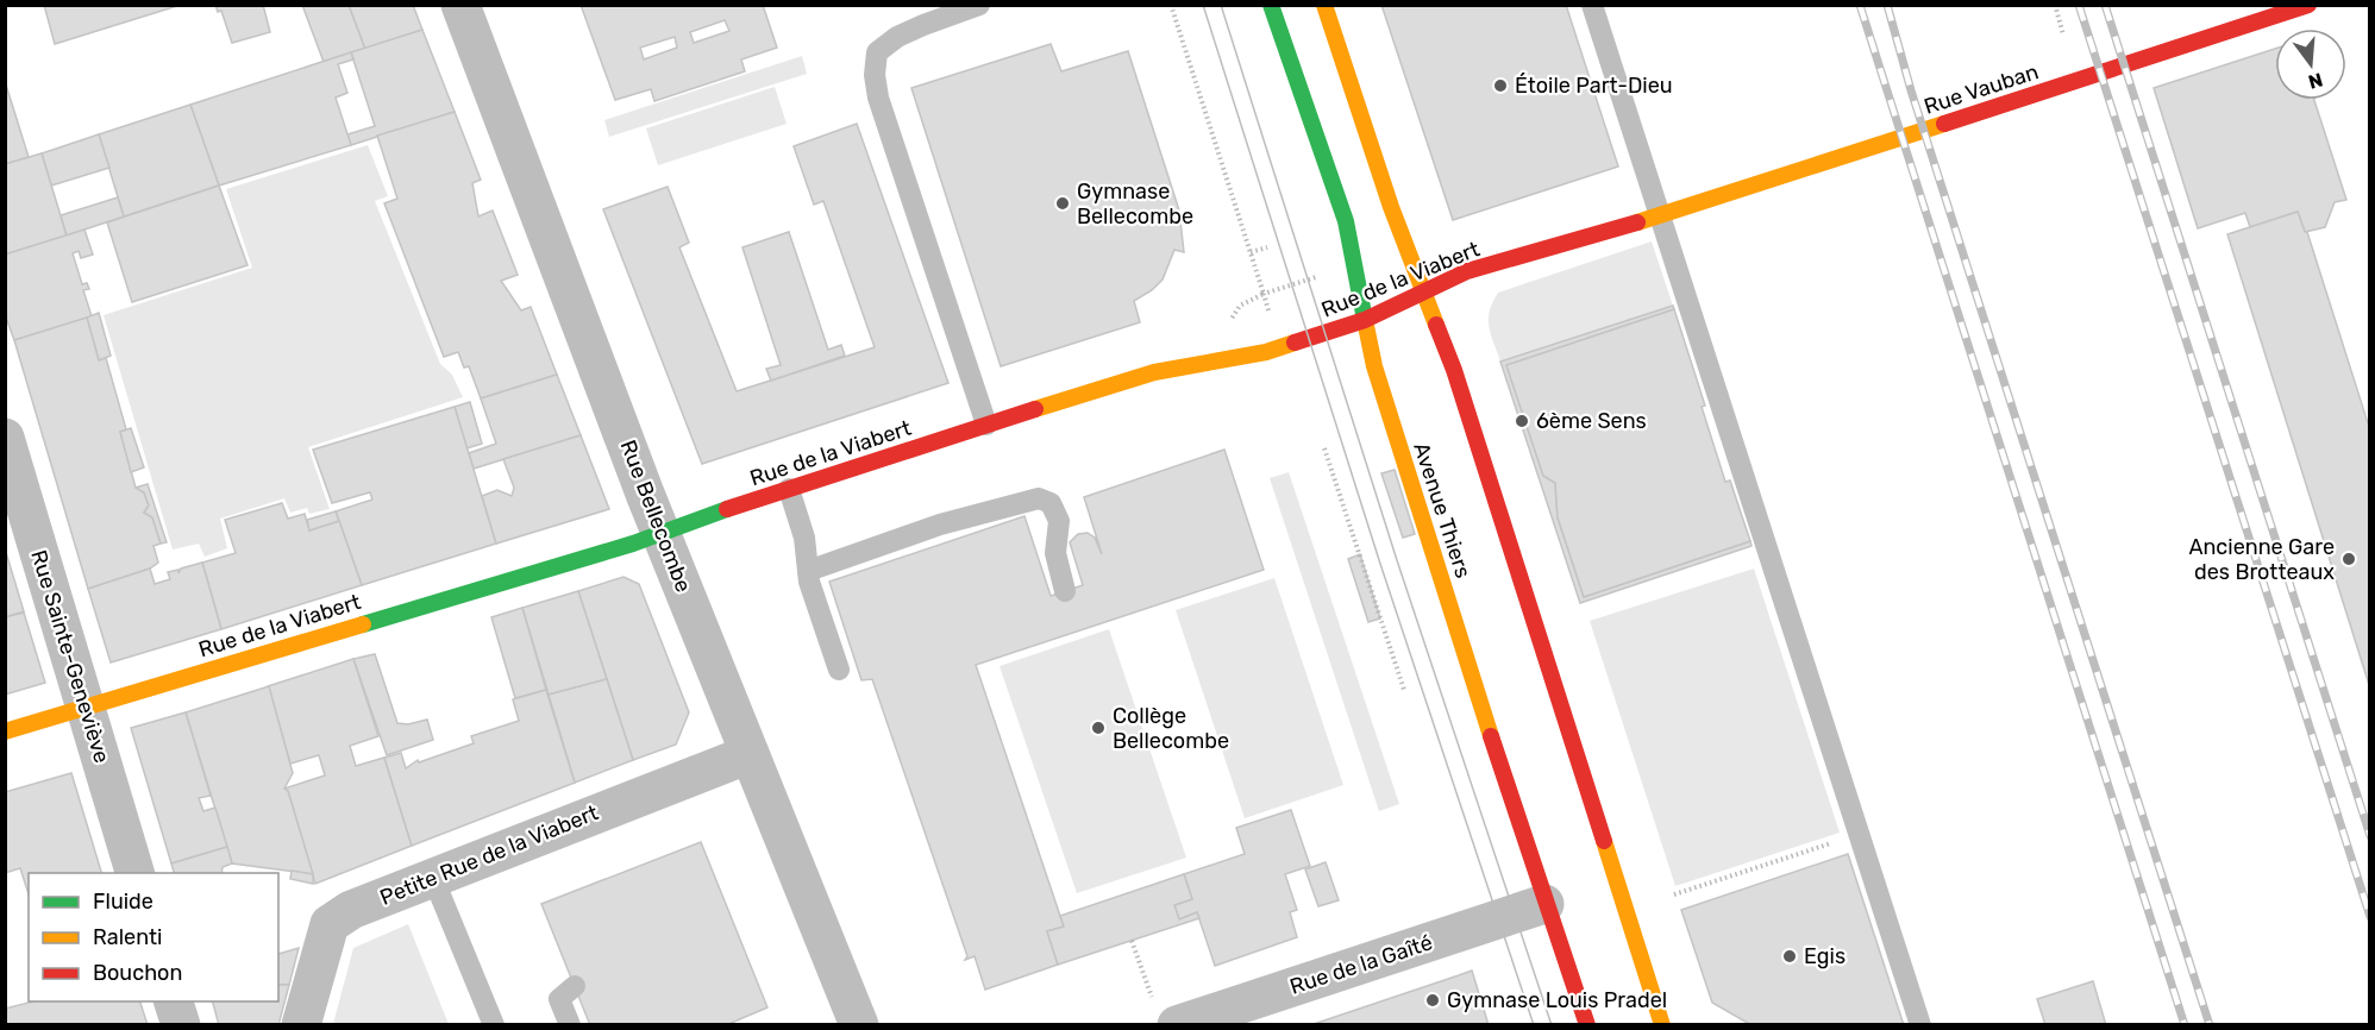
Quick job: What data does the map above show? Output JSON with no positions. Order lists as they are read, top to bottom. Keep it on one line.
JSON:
{"streets":{"street":["Rue Vauban","Rue de la Viabert","Avenue Thiers","Rue Bellecombe","Rue Sainte-Geneviève","Petite Rue de la Viabert","Rue de la Gaîté"]},"crossings":[["Rue Vauban","Rue de la Viabert"],["Rue de la Viabert","Avenue Thiers"],["Rue de la Viabert","Rue Bellecombe"],["Rue de la Viabert","Rue Sainte-Geneviève"],["Avenue Thiers","Rue de la Gaîté"],["Rue Bellecombe","Petite Rue de la Viabert"]],"places":["Étoile Part-Dieu","Gymnase Bellecombe","6ème Sens","Ancienne Gare des Brotteaux","Collège Bellecombe","Egis","Gymnase Louis Pradel"],"legend":["Fluide","Ralenti","Bouchon"],"north":"bottom"}
